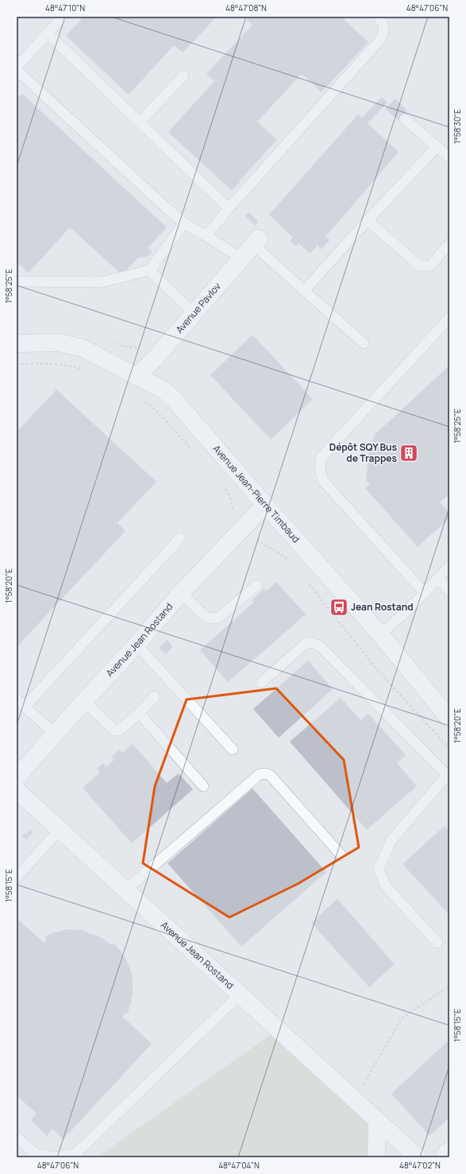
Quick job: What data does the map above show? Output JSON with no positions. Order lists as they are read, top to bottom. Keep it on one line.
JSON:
{"streets":{"street":["Avenue Pavlov","Avenue Jean-Pierre Timbaud","Avenue Jean Rostand"]},"crossings":[["Avenue Pavlov","Avenue Jean-Pierre Timbaud"],["Avenue Jean-Pierre Timbaud","Avenue Jean Rostand"]],"places":{"building":["Dépôt SQY Bus de Trappes"],"bus stop":["Jean Rostand"]},"coordinates":["48°47'10\"N","48°47'08\"N","48°47'06\"N","1°58'30\"E","1°58'25\"E","1°58'20\"E","1°58'15\"E","48°47'04\"N","48°47'02\"N"]}
